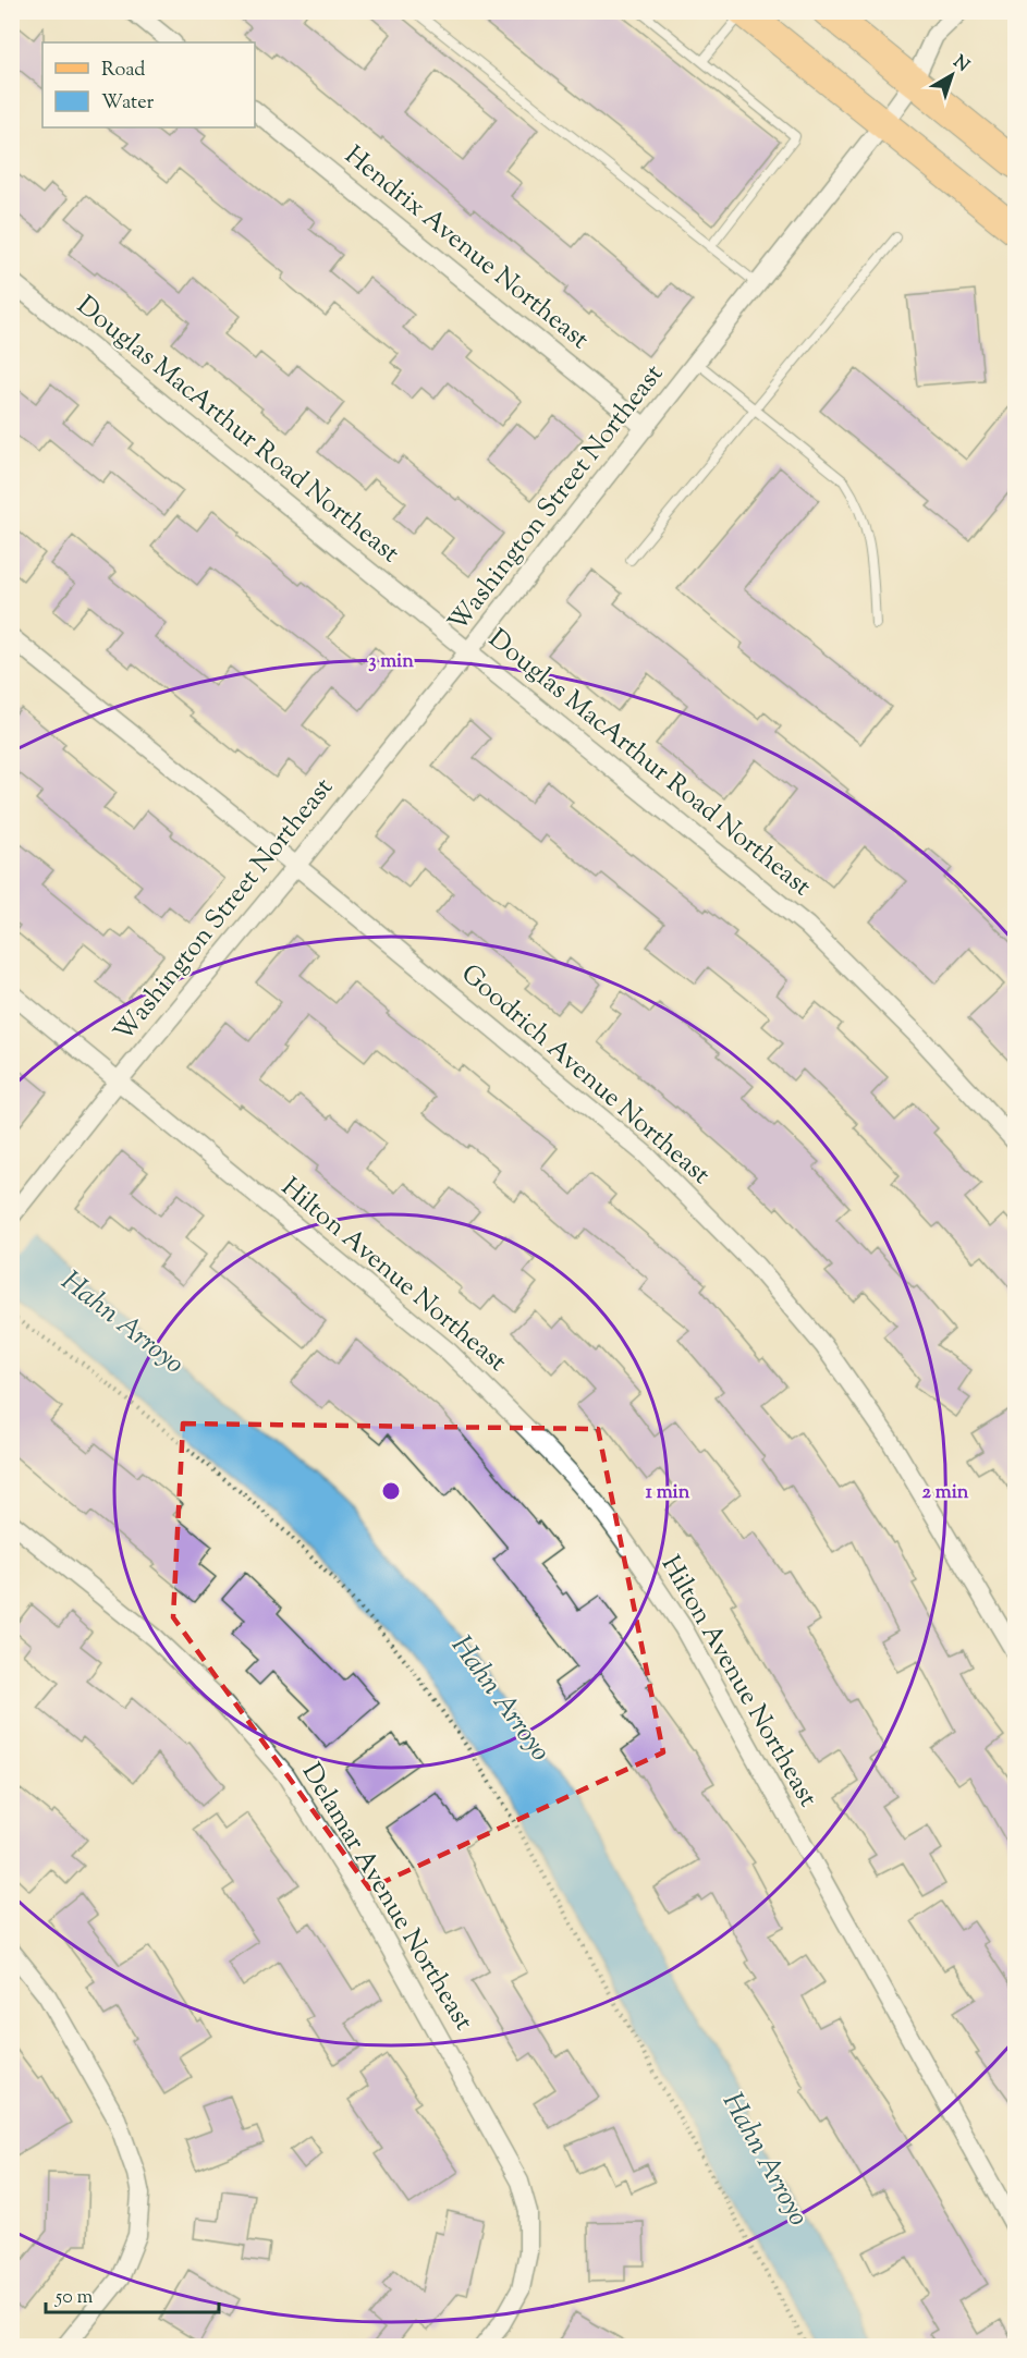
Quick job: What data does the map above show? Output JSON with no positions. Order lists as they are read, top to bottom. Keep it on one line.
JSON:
{"streets":{"street":["Hendrix Avenue Northeast","Douglas MacArthur Road Northeast","Washington Street Northeast","Goodrich Avenue Northeast","Hilton Avenue Northeast","Delamar Avenue Northeast"]},"crossings":[["Hendrix Avenue Northeast","Washington Street Northeast"],["Douglas MacArthur Road Northeast","Washington Street Northeast"],["Washington Street Northeast","Goodrich Avenue Northeast"],["Washington Street Northeast","Hilton Avenue Northeast"]],"water":["Hahn Arroyo"],"legend":["Road","Water"],"scale_bar":"50 m","north":"top right","rings":["3 min","1 min","2 min"]}
